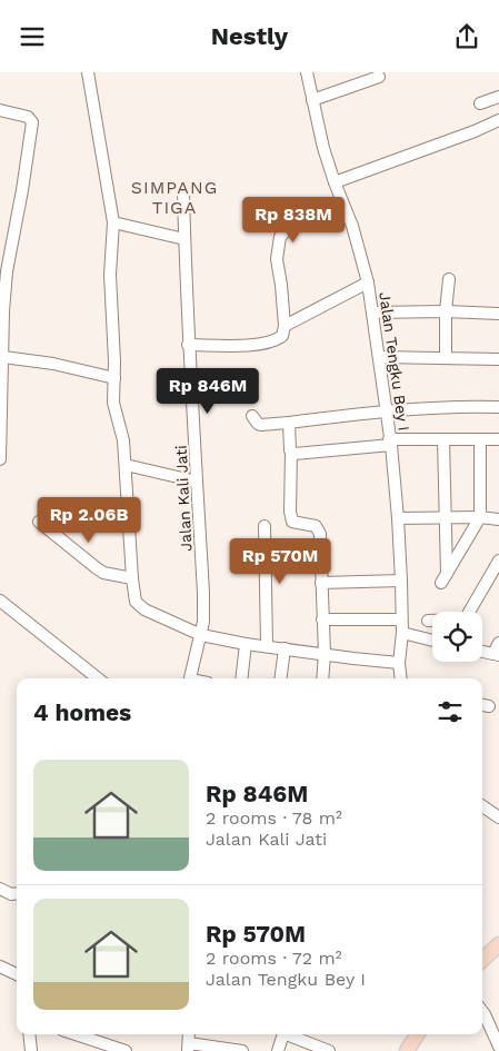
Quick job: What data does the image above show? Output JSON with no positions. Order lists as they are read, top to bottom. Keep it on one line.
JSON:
{"streets":{"street":["Jalan Tengku Bey I","Jalan Kali Jati"]},"districts":["SIMPANG TIGA"],"page":{"header":"Nestly","price":["Rp 838M","Rp 846M","Rp 2.06B","Rp 570M"],"heading":"4 homes","list":[{"name":"Rp 846M","note":"2 rooms · 78 m² · Jalan Kali Jati"},{"name":"Rp 570M","note":"2 rooms · 72 m² · Jalan Tengku Bey I"}]}}
